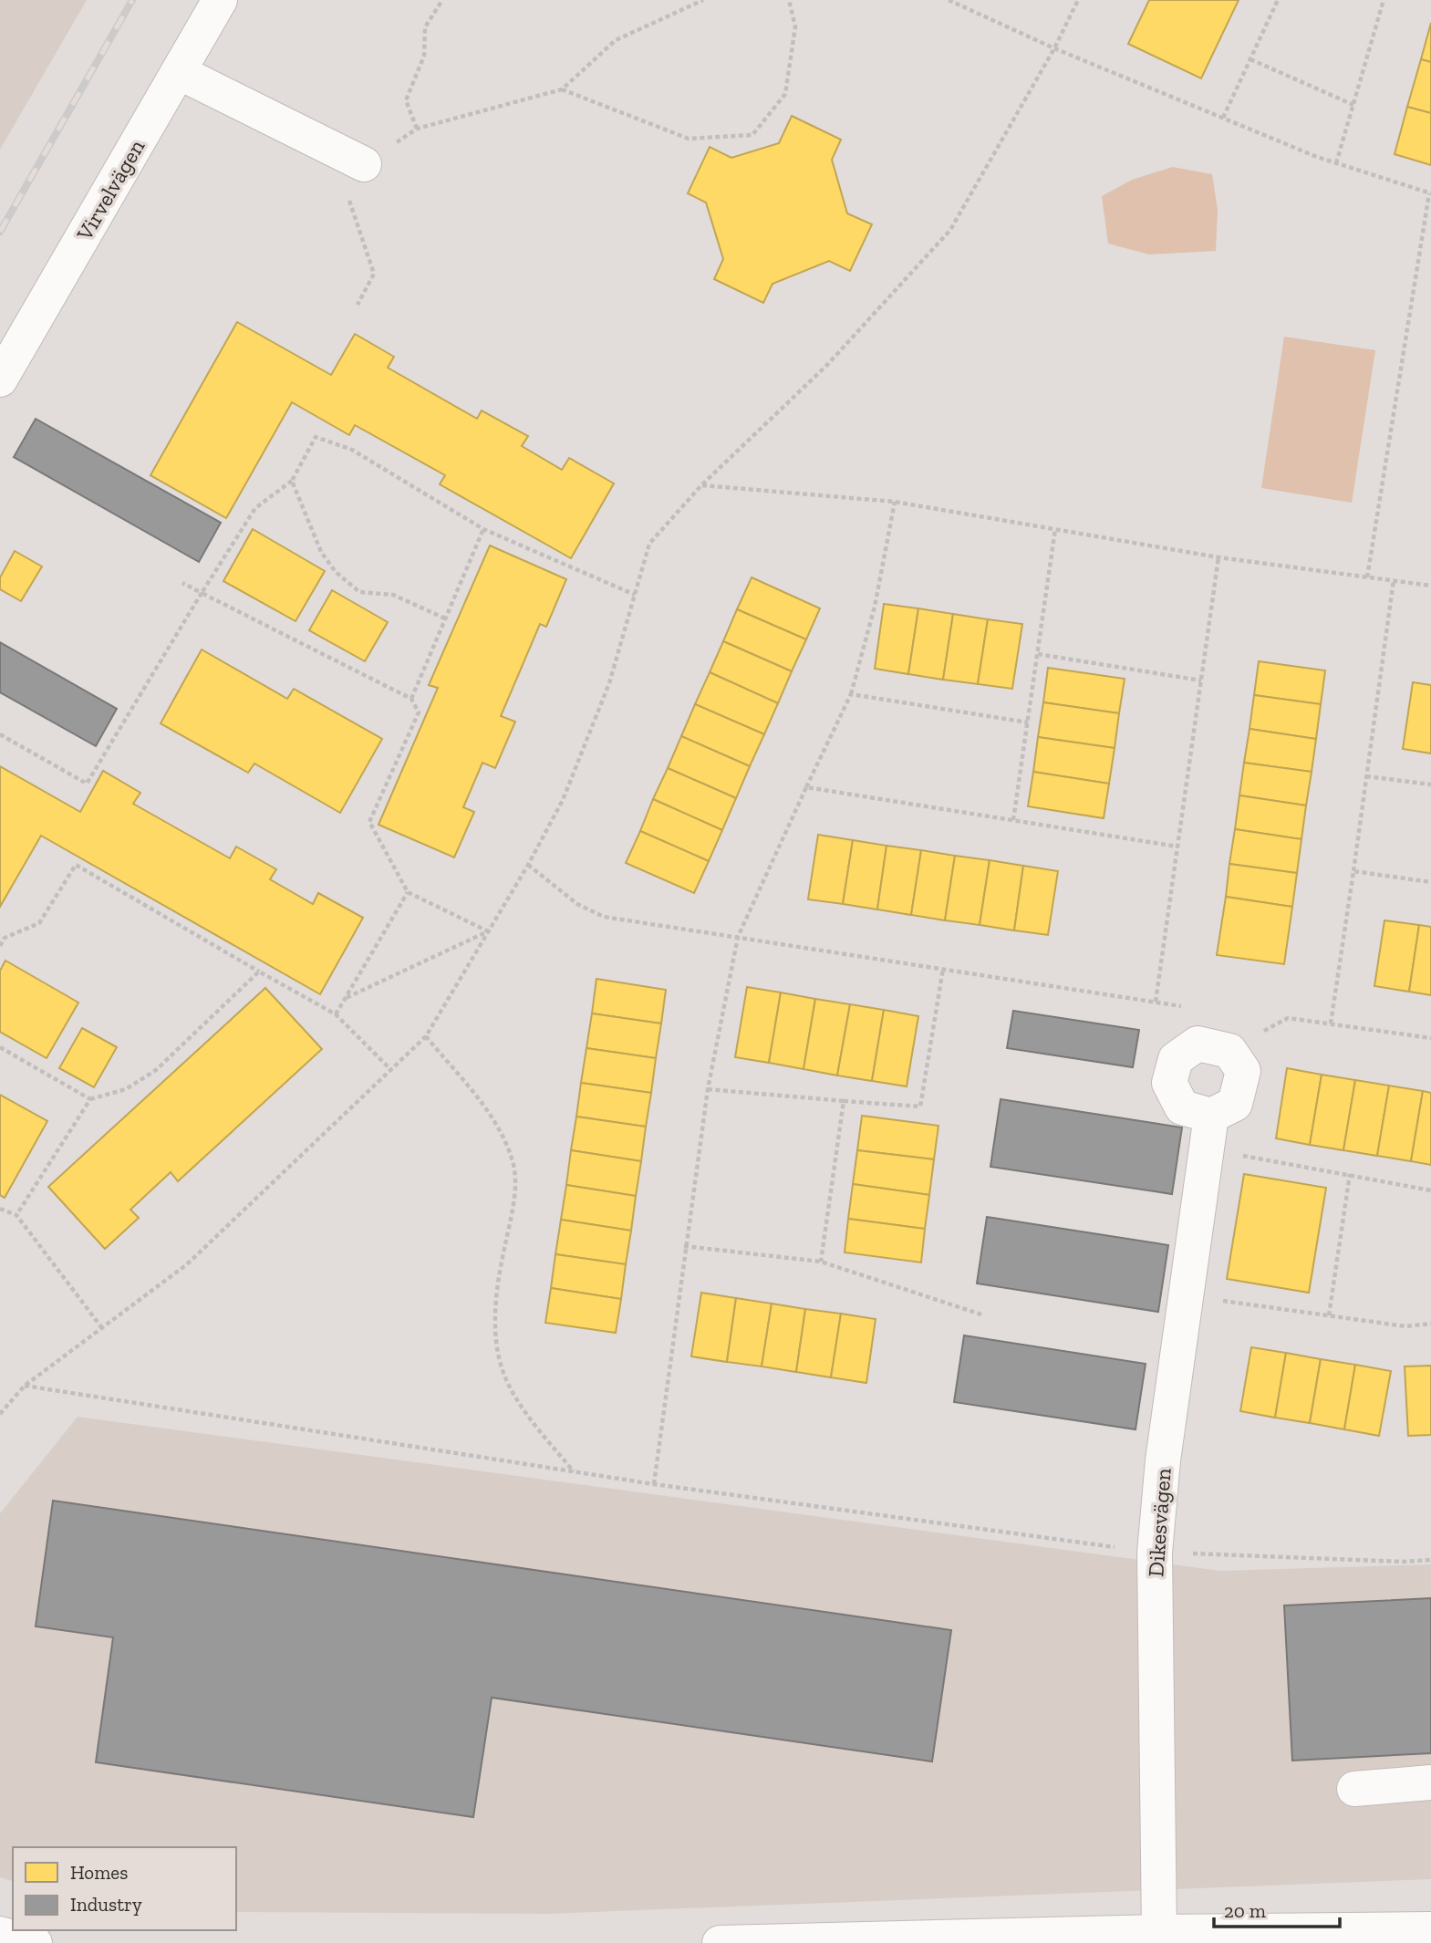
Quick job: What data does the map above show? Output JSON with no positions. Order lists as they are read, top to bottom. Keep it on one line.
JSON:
{"streets":{"street":["Virvelvägen","Dikesvägen"]},"legend":["Homes","Industry"],"scale_bar":"20 m"}
